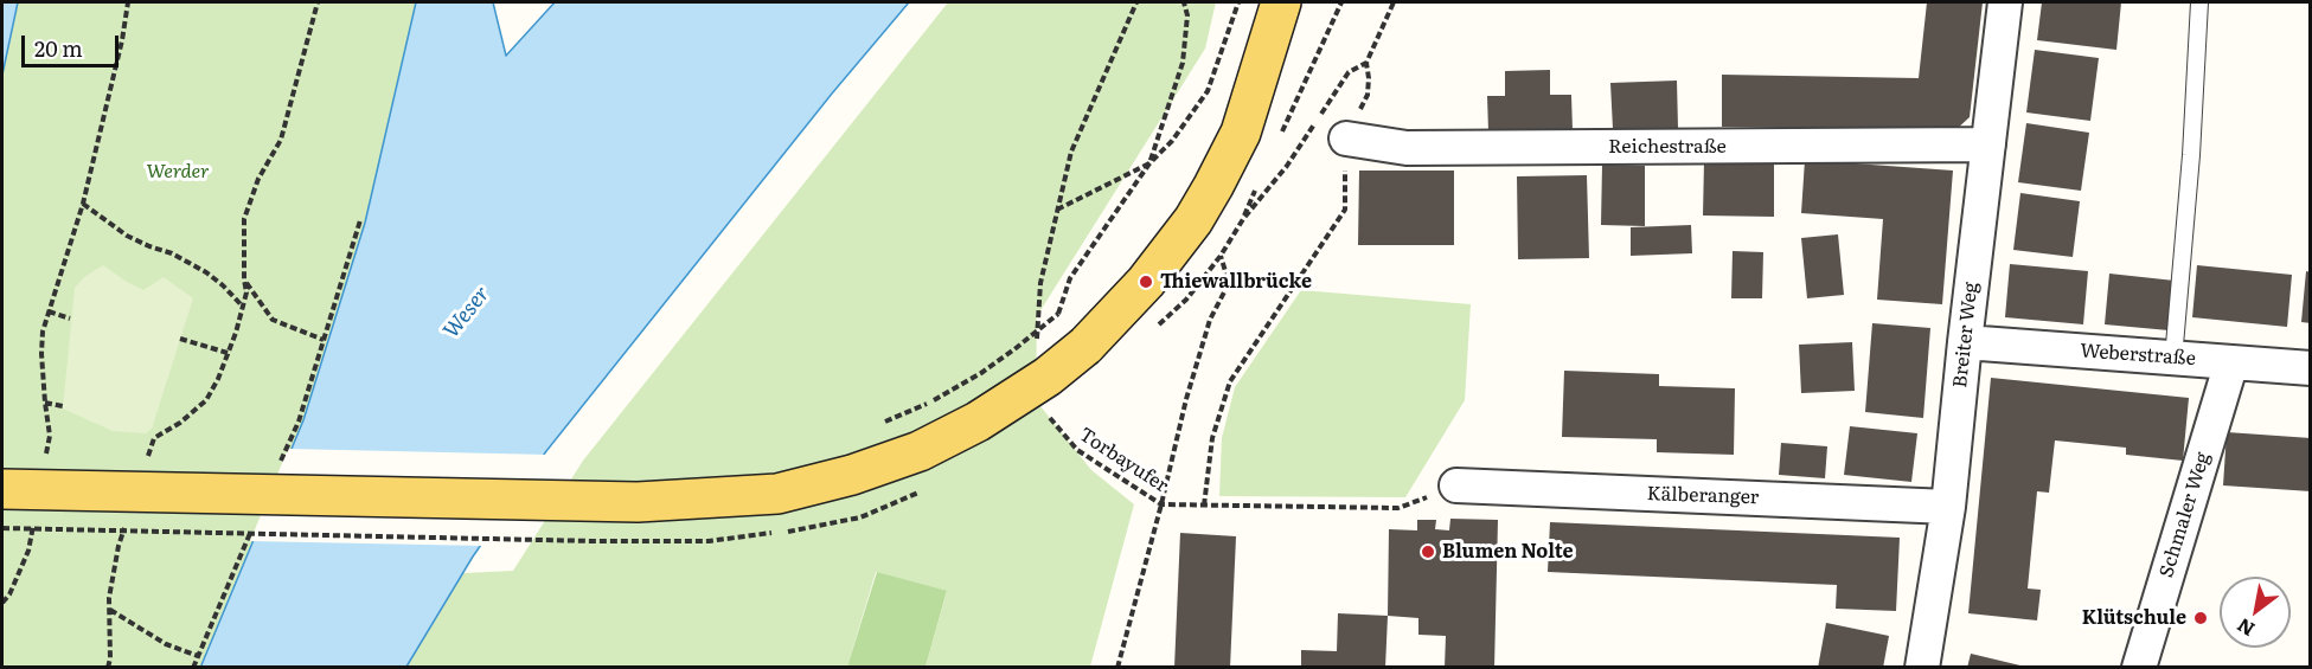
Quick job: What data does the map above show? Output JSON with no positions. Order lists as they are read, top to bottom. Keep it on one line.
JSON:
{"streets":{"street":["Reichestraße","Breiter Weg","Weberstraße","Kälberanger","Schmaler Weg"],"path":["Torbayufer"]},"crossings":[["Reichestraße","Breiter Weg"],["Breiter Weg","Weberstraße"],["Breiter Weg","Kälberanger"],["Weberstraße","Schmaler Weg"],["Torbayufer","Kälberanger"]],"water":["Weser"],"parks":["Werder"],"places":["Thiewallbrücke","Blumen Nolte","Klütschule"],"scale_bar":"20 m","north":"bottom left"}
